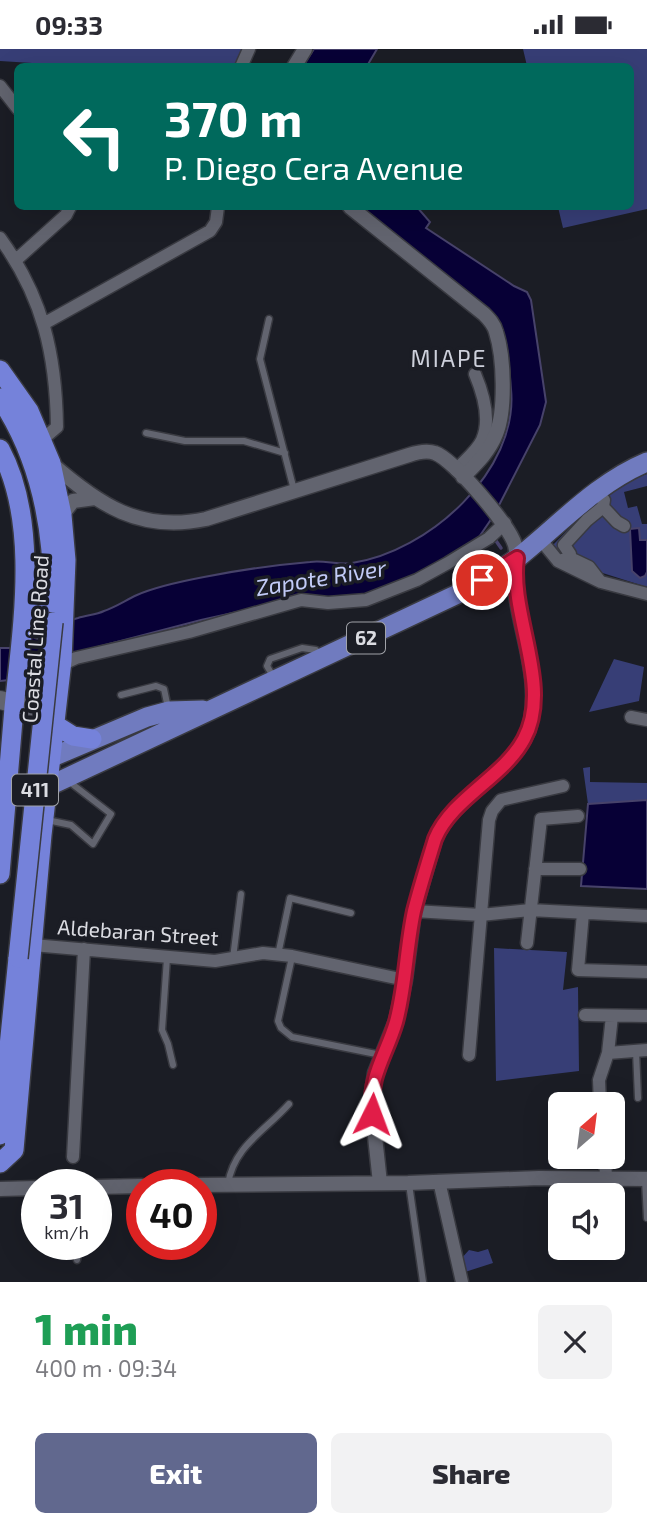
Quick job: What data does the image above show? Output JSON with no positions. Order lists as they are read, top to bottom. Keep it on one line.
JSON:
{"streets":{"highway":["62","Coastal Line Road","411"],"street":["Aldebaran Street"]},"crossings":[["62","Coastal Line Road"],["62","411"],["Coastal Line Road","411"],["411","Aldebaran Street"]],"districts":["MIAPE"],"water":["Zapote River"],"north":"top right","page":{"status":"09:33","turn":["370 m","P. Diego Cera Avenue"],"speed":"31 km/h","limit":"40","heading":["1 min","400 m · 09:34"],"buttons":["Exit","Share"]}}
